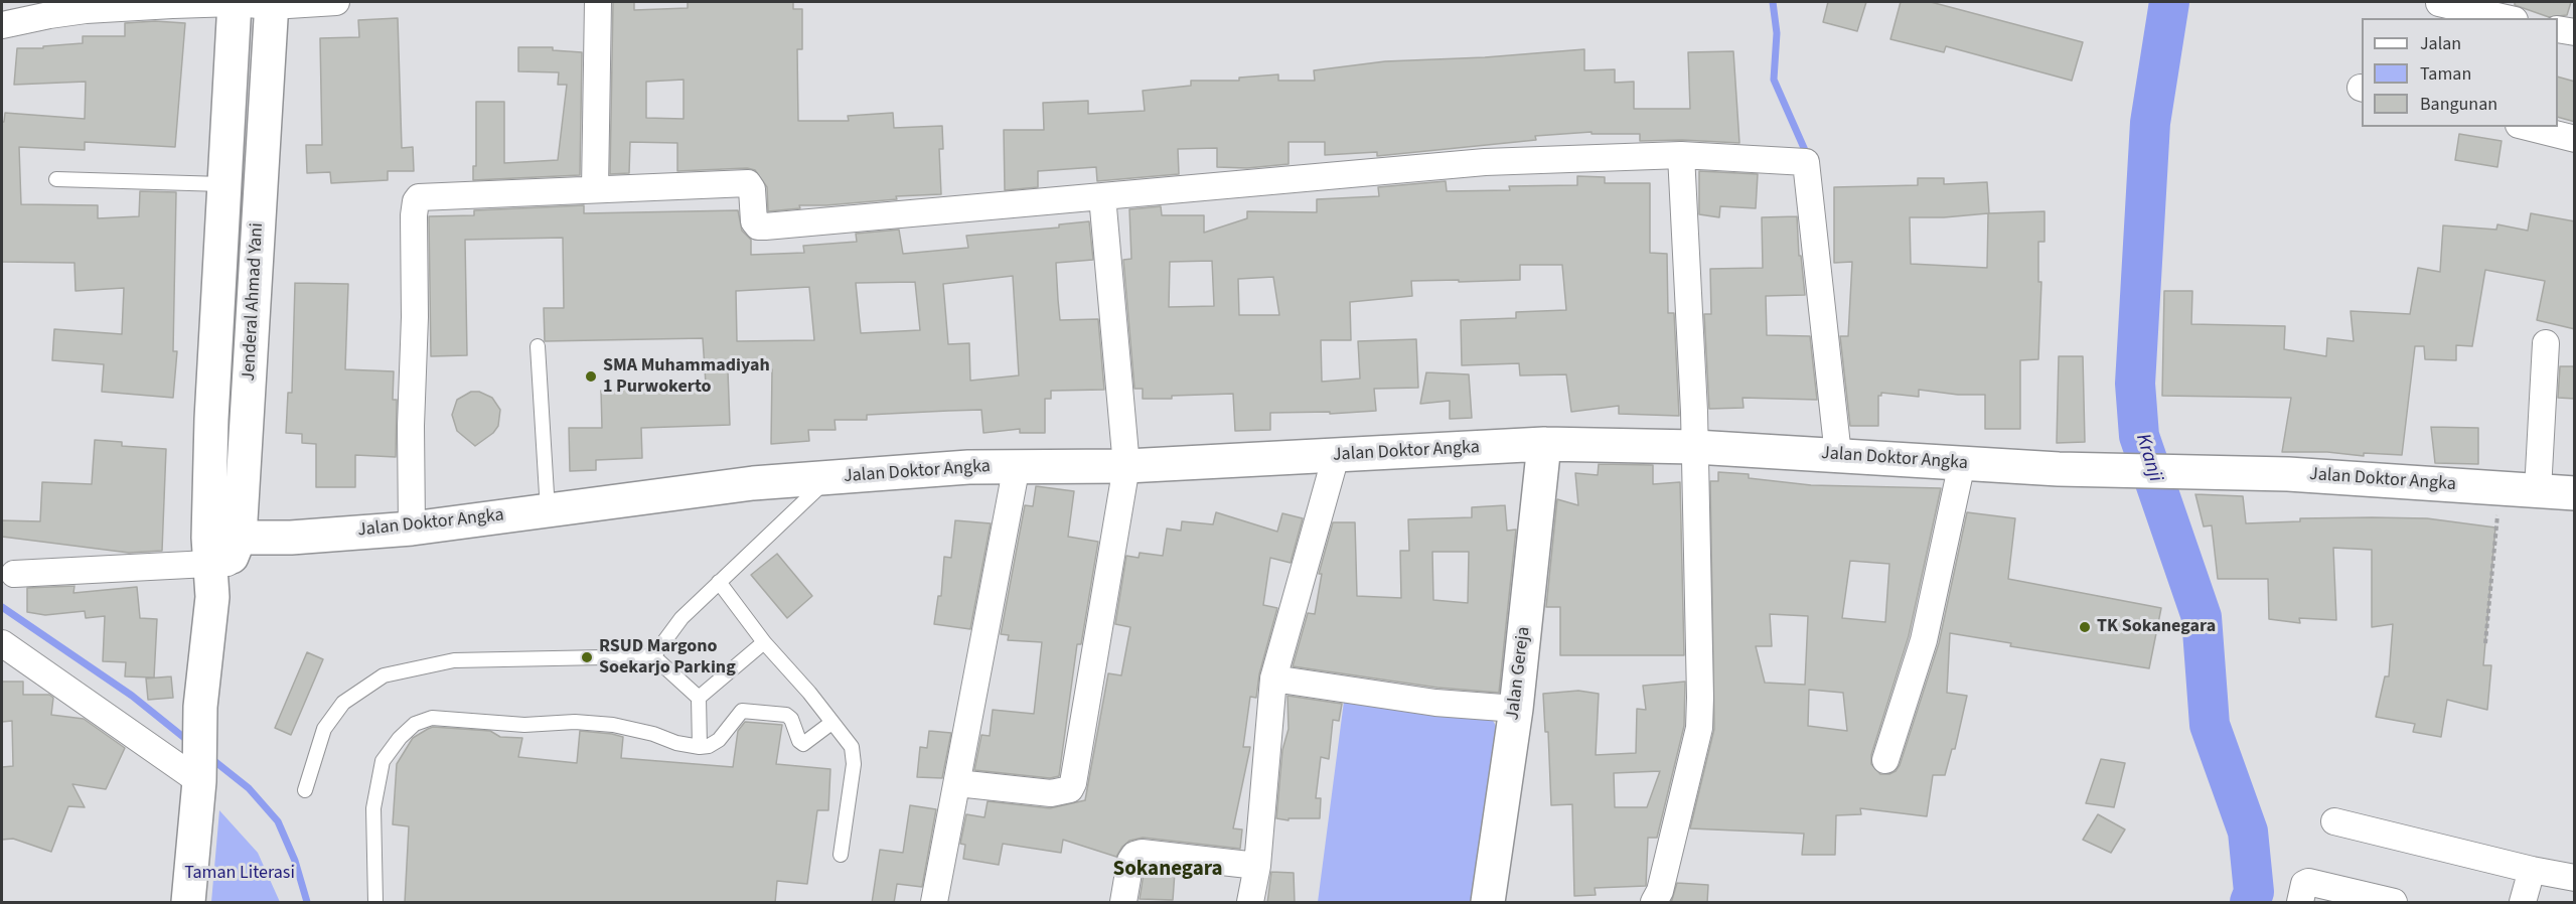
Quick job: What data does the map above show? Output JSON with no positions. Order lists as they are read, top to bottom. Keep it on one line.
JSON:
{"streets":{"street":["Jenderal Ahmad Yani","Jalan Doktor Angka","Jalan Gereja"]},"crossings":[["Jenderal Ahmad Yani","Jalan Doktor Angka"],["Jalan Doktor Angka","Jalan Gereja"]],"districts":["Sokanegara"],"water":["Kranji"],"parks":["Taman Literasi"],"places":["SMA Muhammadiyah 1 Purwokerto","TK Sokanegara","RSUD Margono Soekarjo Parking"],"legend":["Jalan","Taman","Bangunan"]}
